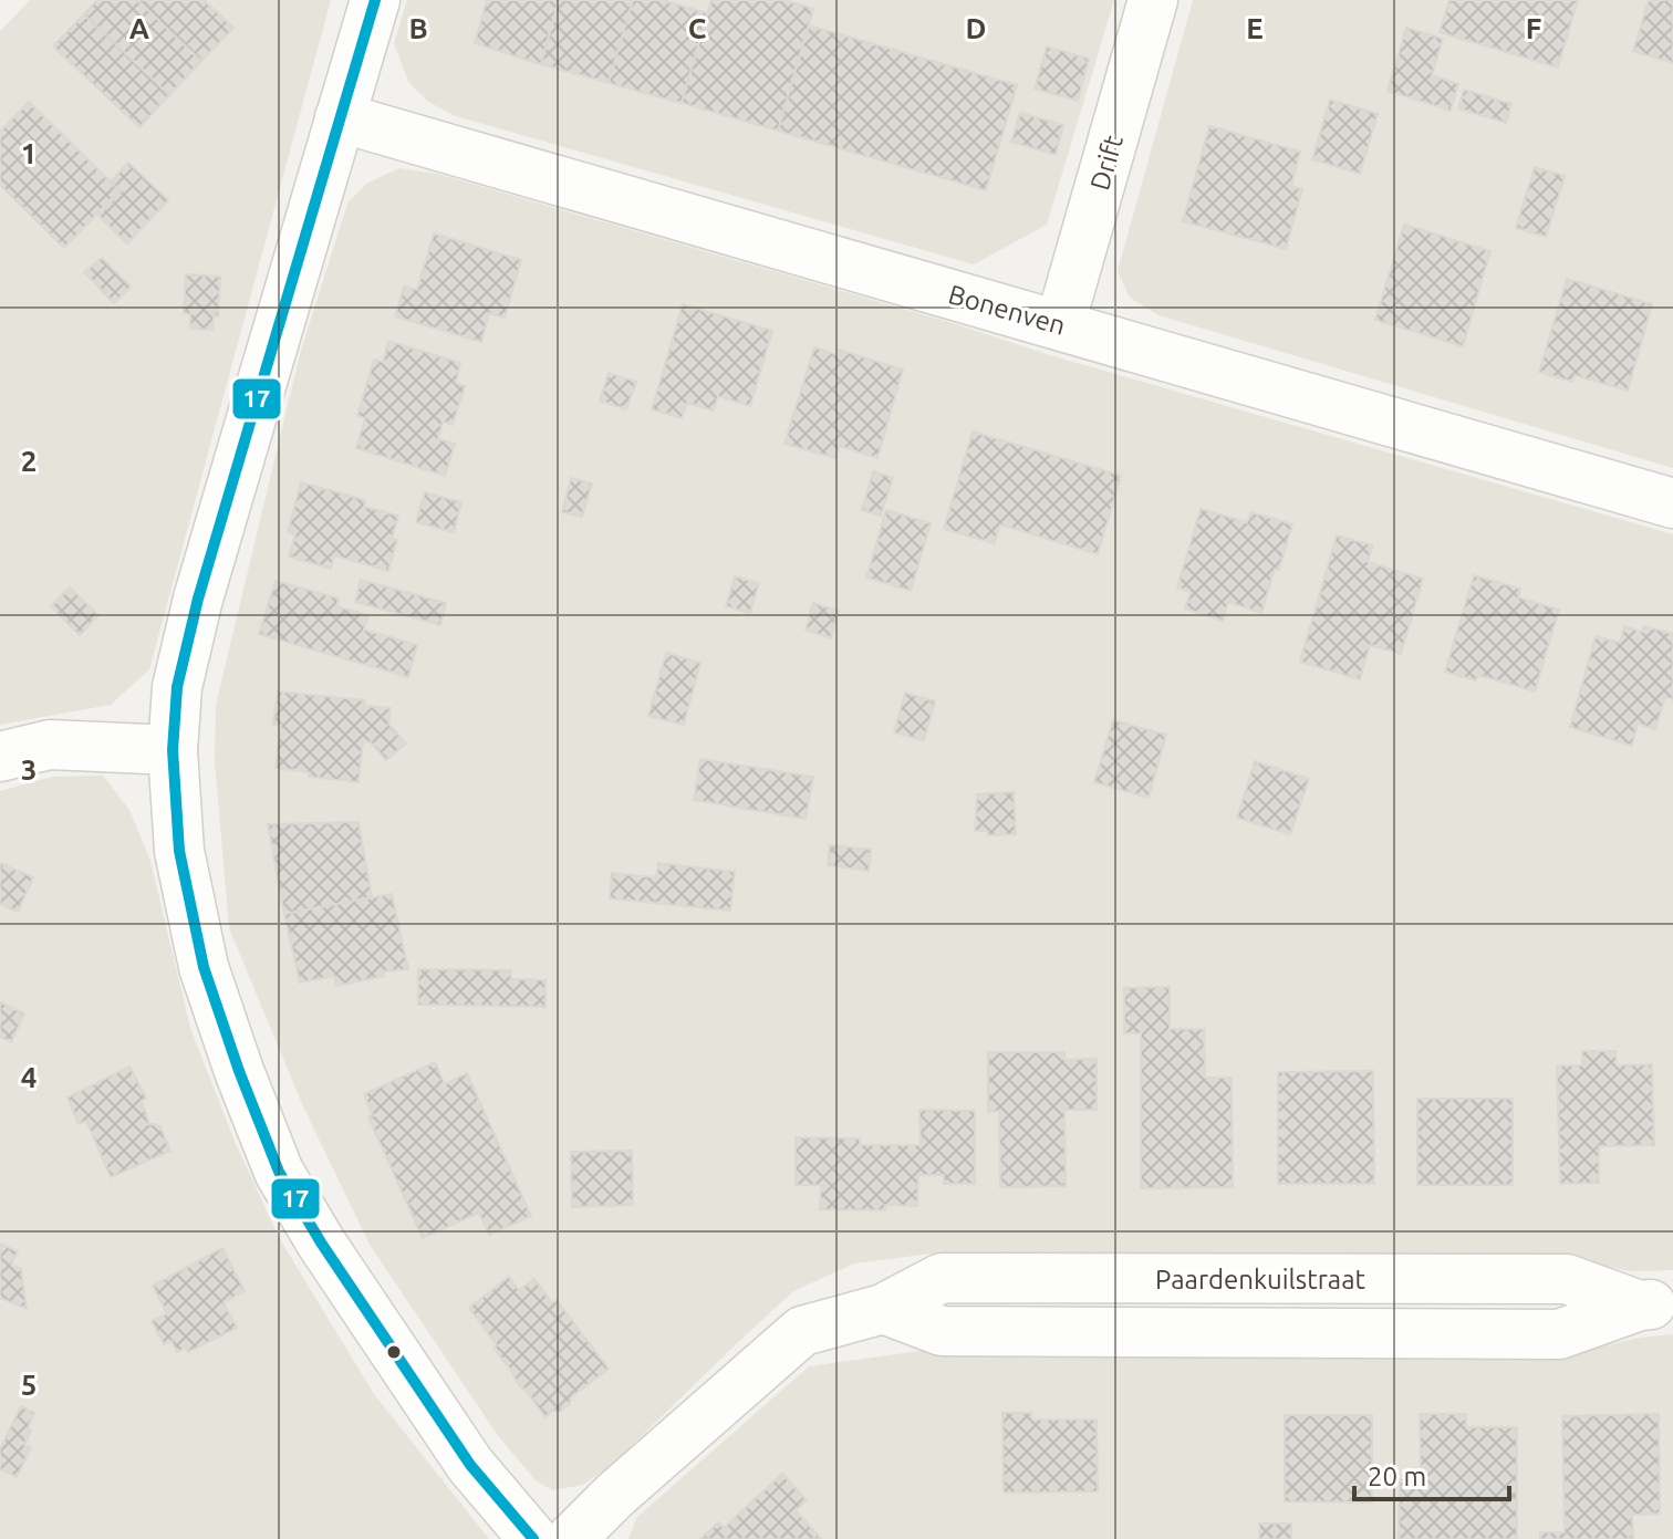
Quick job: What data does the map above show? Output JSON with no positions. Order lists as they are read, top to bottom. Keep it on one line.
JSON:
{"streets":{"street":["Drift","Bonenven","Paardenkuilstraat"]},"crossings":[["Drift","Bonenven"]],"lines":["transit line 17"],"scale_bar":"20 m","grid":{"columns":["A","B","C","D","E","F"],"rows":["1","2","3","4","5"]}}
